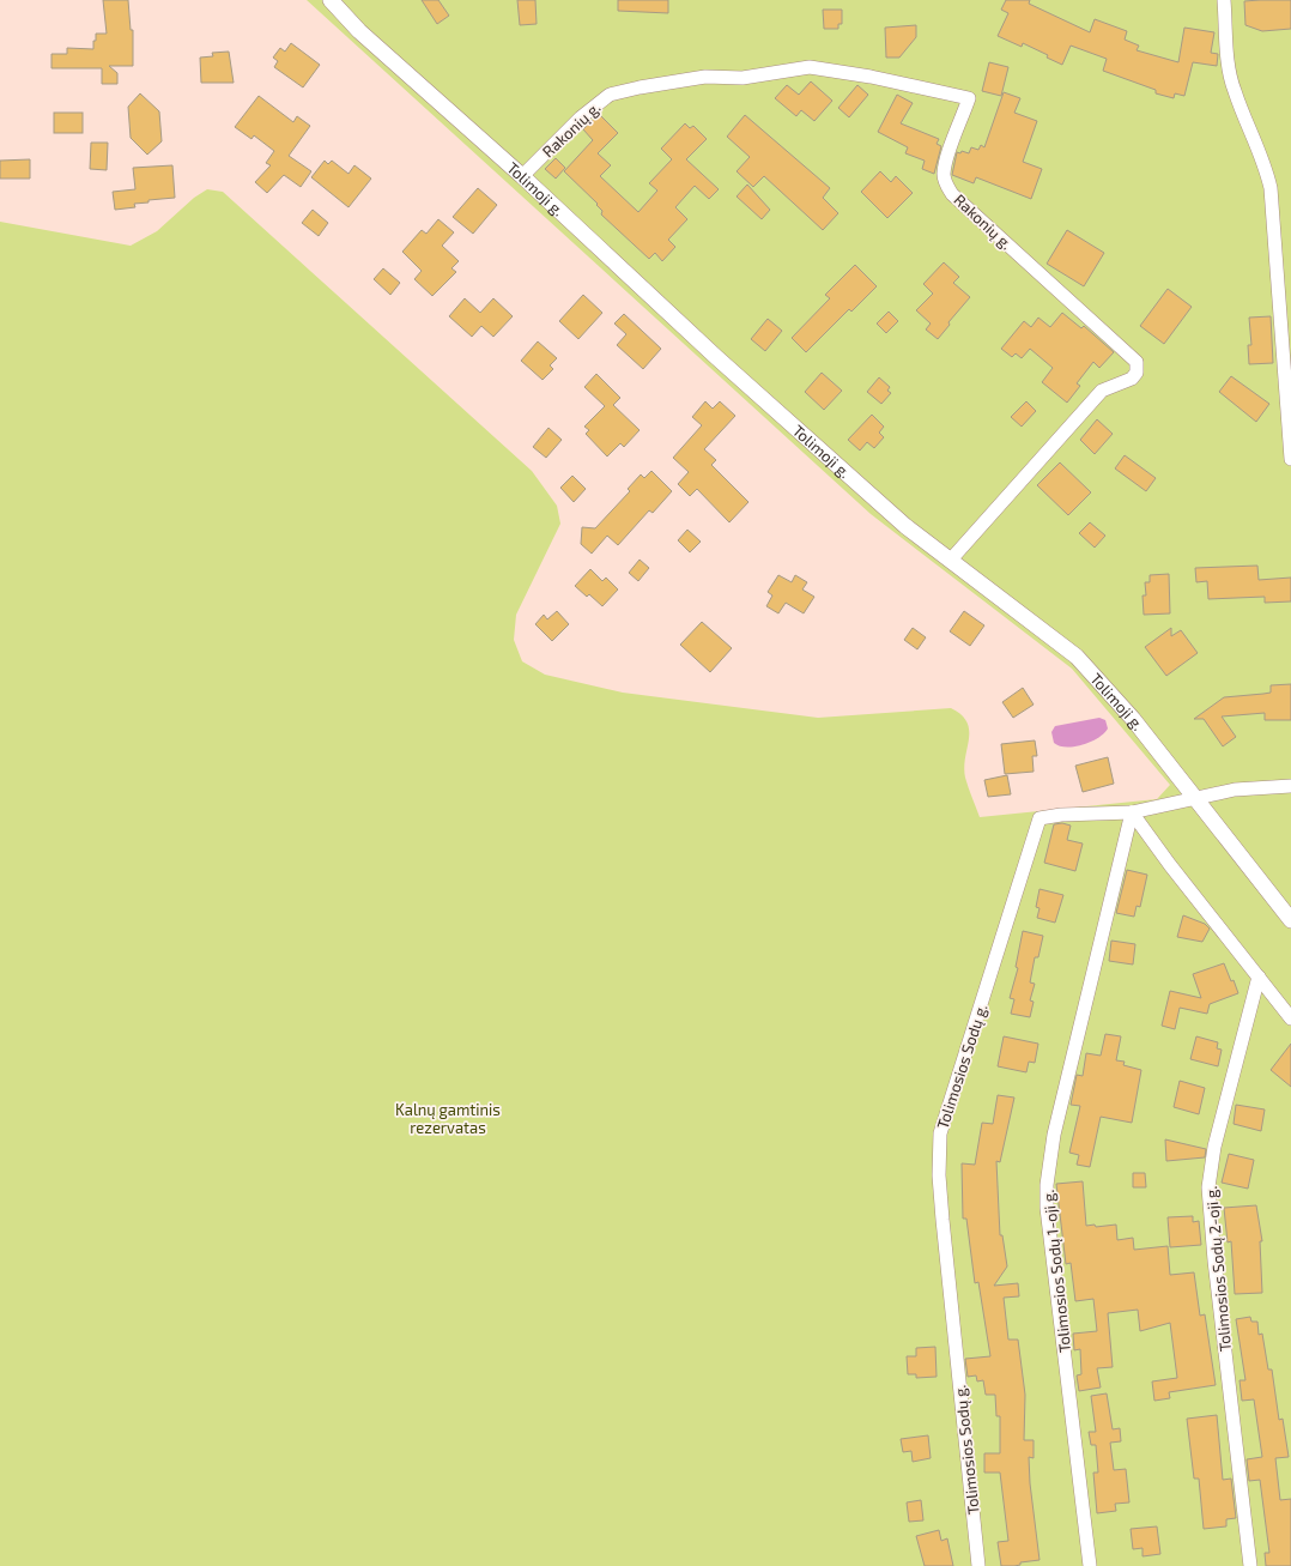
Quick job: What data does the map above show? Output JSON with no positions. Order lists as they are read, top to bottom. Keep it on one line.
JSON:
{"streets":{"street":["Rakonių g.","Tolimoji g.","Tolimosios Sodų g.","Tolimosios Sodų 2-oji g.","Tolimosios Sodų 1-oji g."]},"crossings":[["Rakonių g.","Tolimoji g."],["Tolimoji g.","Tolimosios Sodų g."],["Tolimosios Sodų g.","Tolimosios Sodų 1-oji g."]],"parks":["Kalnų gamtinis rezervatas"]}
